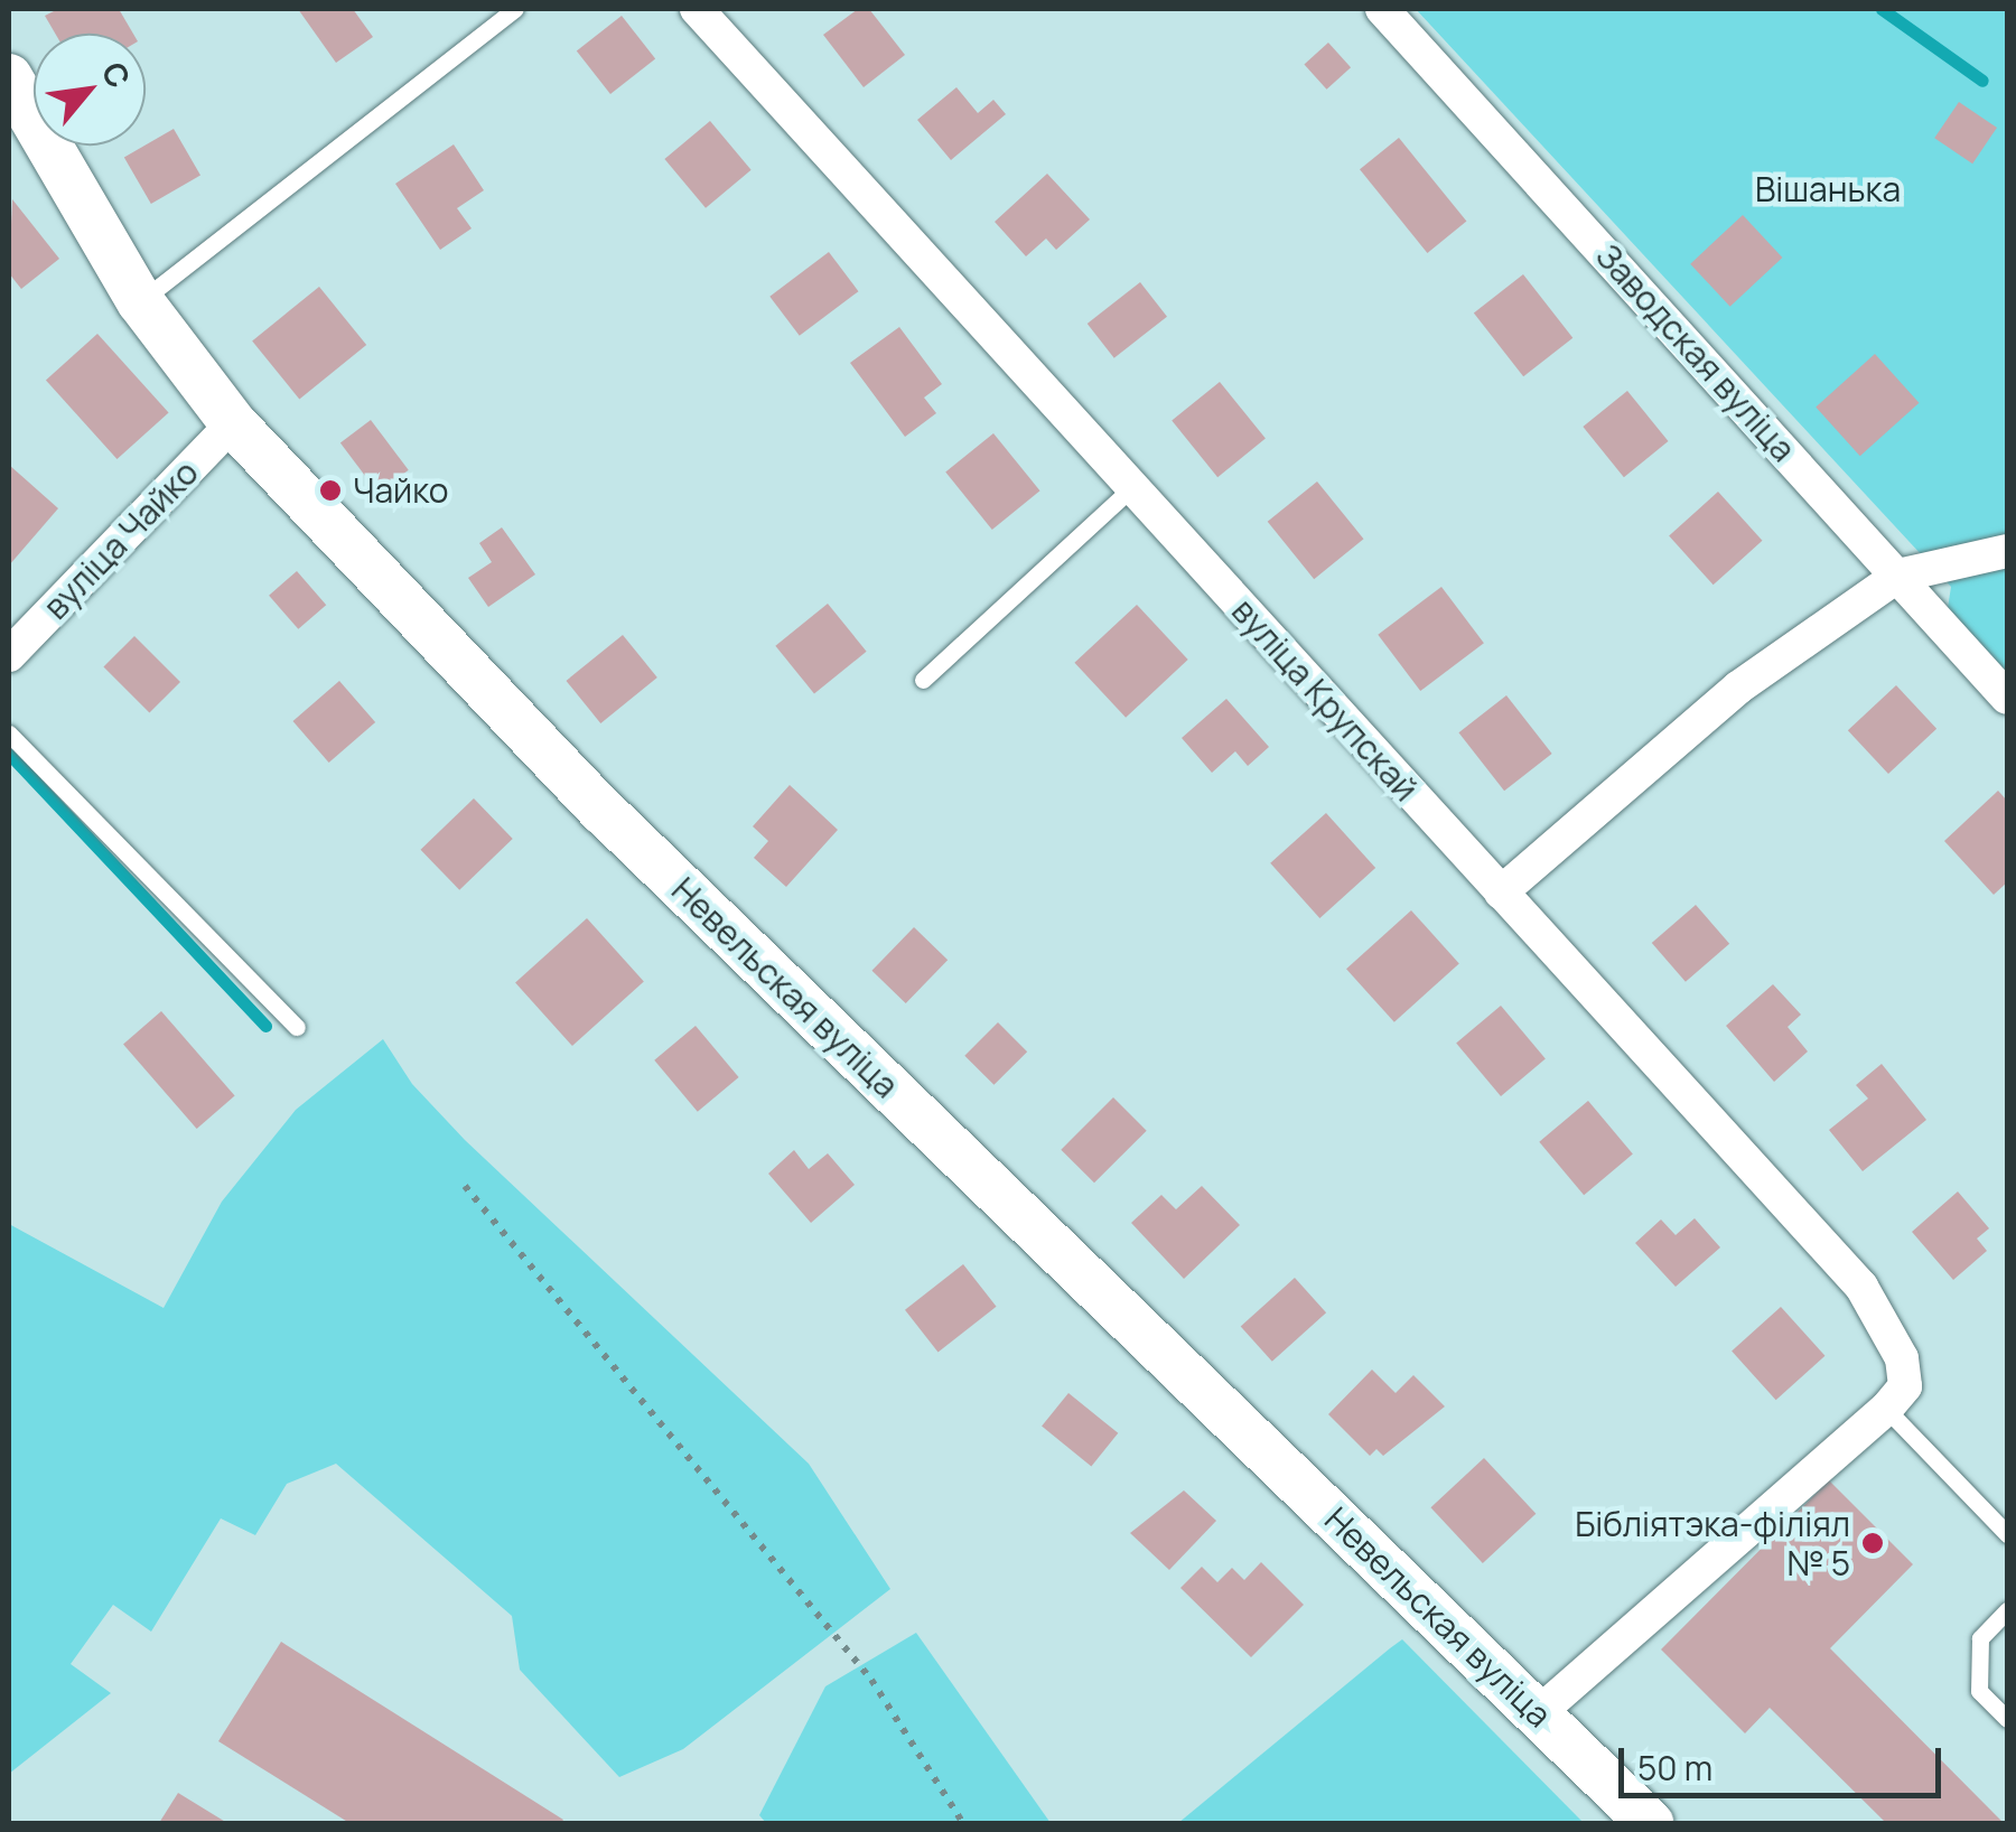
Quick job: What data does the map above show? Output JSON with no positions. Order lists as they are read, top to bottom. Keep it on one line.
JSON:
{"streets":{"street":["Заводская вуліца","вуліца Чайко","вуліца Крупскай","Невельская вуліца"]},"crossings":[["вуліца Чайко","Невельская вуліца"]],"parks":["Вішанька"],"places":["Чайко","Бібліятэка-філіял № 5"],"scale_bar":"50 m","north":"top right"}
